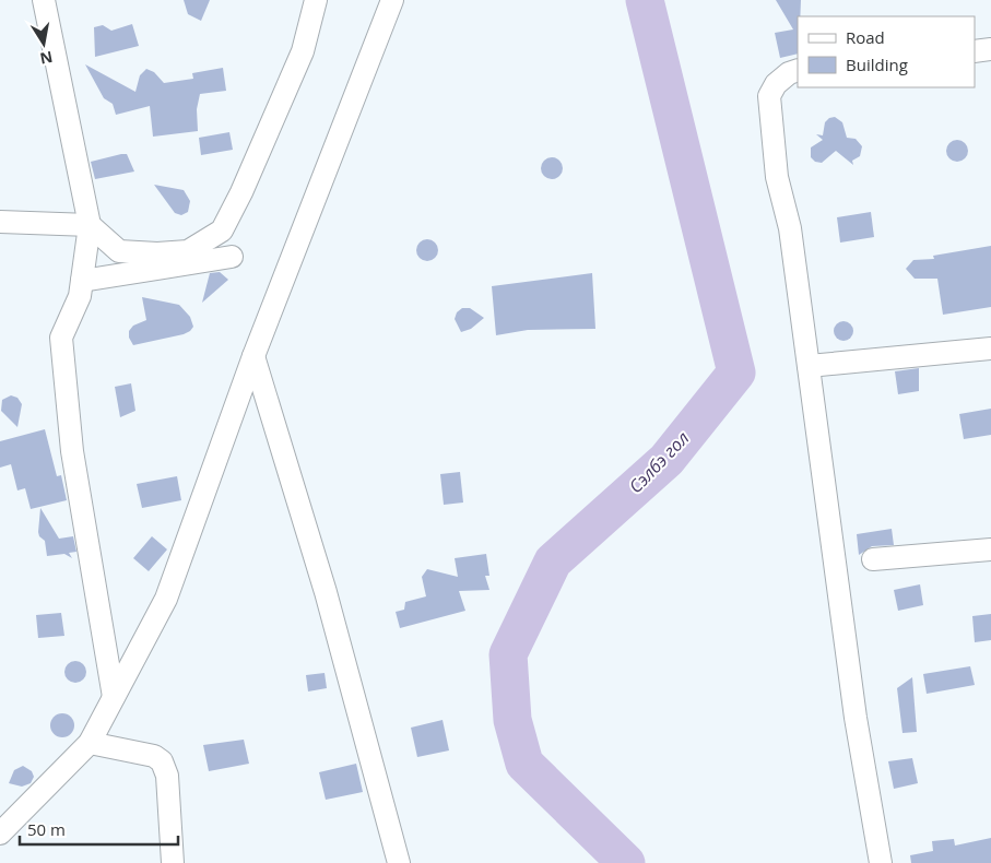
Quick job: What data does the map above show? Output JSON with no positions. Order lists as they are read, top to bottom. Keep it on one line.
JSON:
{"water":["Сэлбэ гол"],"legend":["Road","Building"],"scale_bar":"50 m","north":"bottom"}
